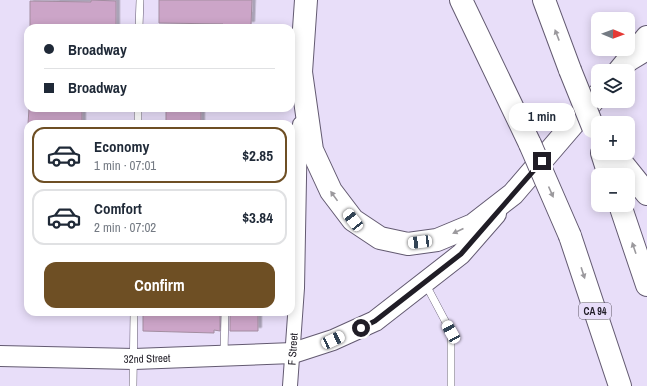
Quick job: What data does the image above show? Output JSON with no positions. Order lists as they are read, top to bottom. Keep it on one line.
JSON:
{"streets":{"main road":["CA 94","32nd Street"],"street":["F Street"]},"crossings":[["F Street","32nd Street"]],"north":"right","page":{"map_buttons":["+","−"],"banner":["Broadway","Broadway"],"bubble":"1 min","list":[{"name":"Economy","note":"1 min · 07:01","value":"$2.85"},{"name":"Comfort","note":"2 min · 07:02","value":"$3.84"}],"buttons":"Confirm"}}
